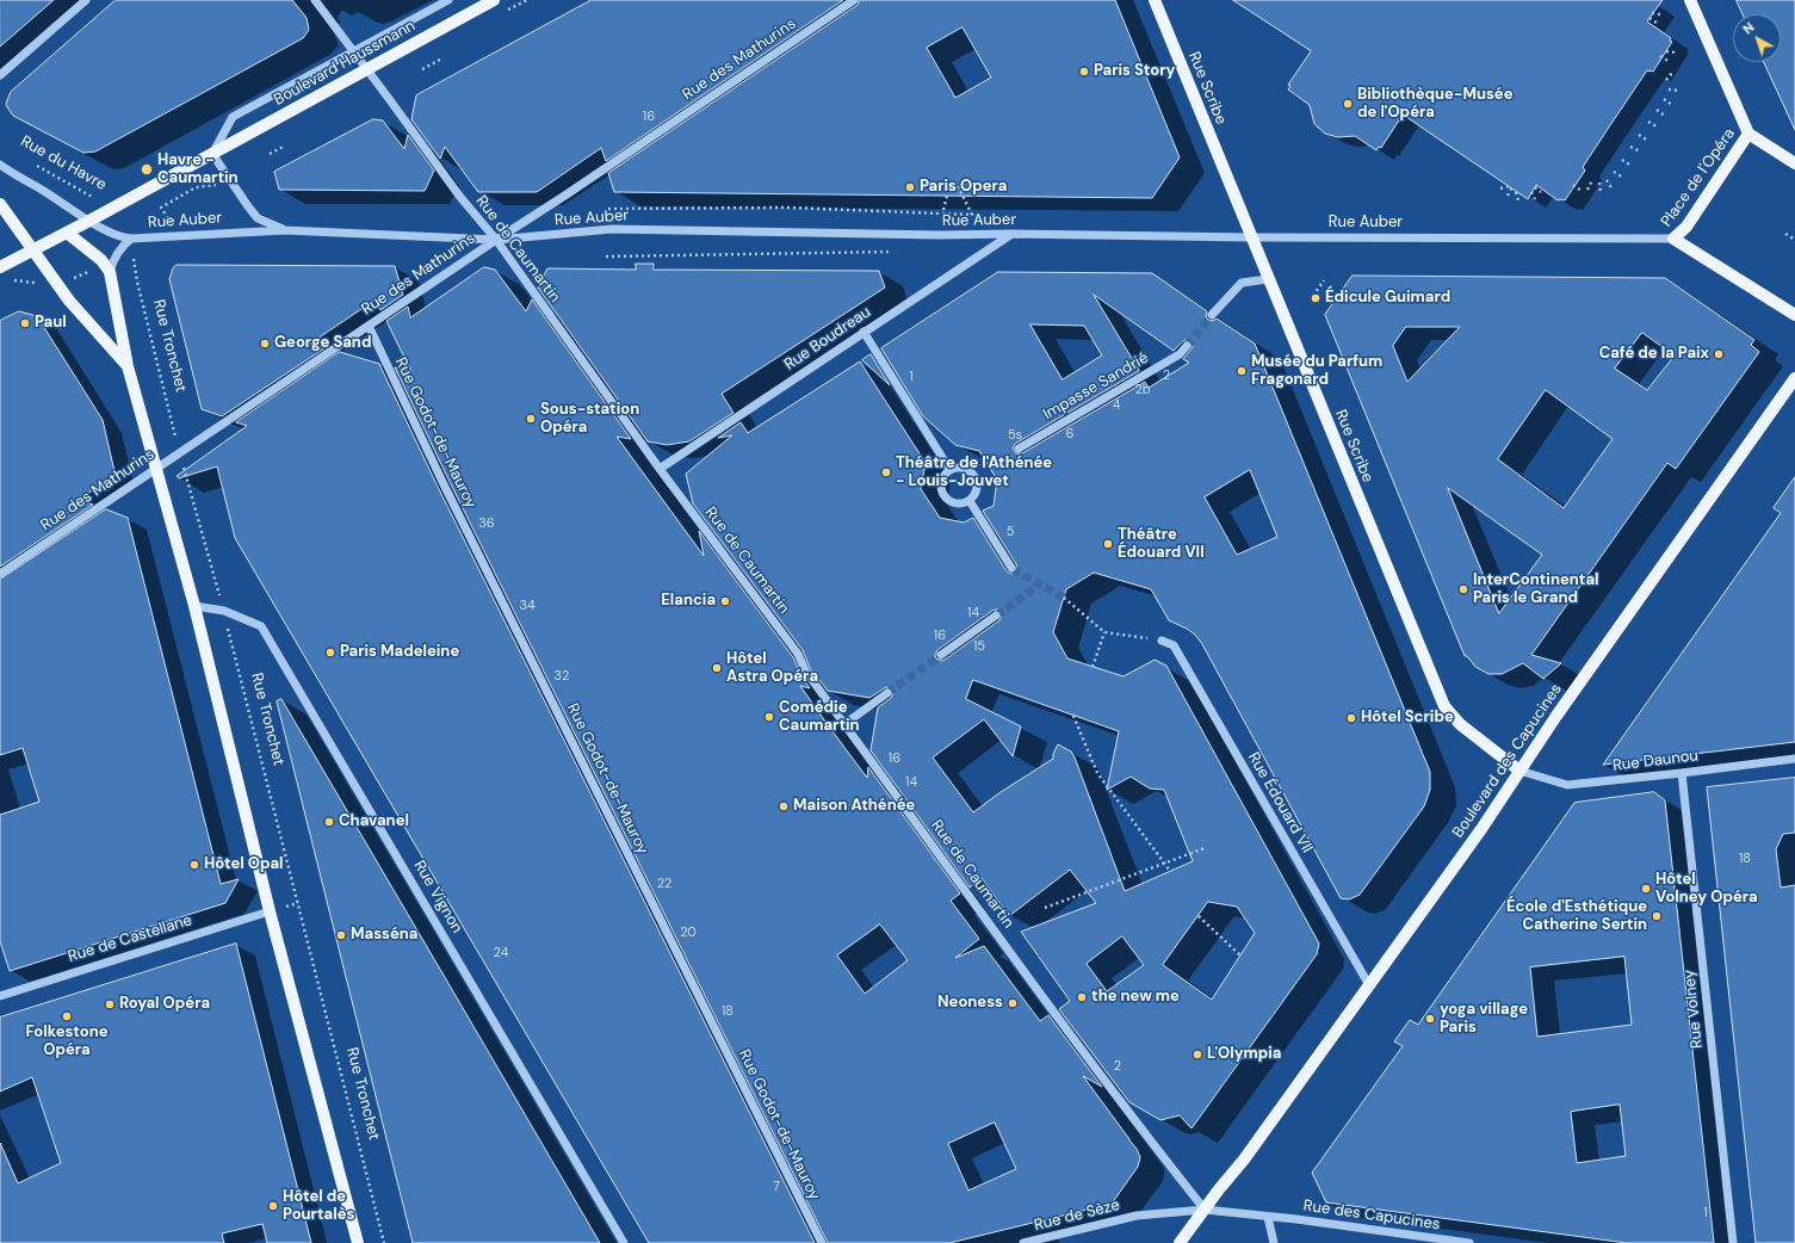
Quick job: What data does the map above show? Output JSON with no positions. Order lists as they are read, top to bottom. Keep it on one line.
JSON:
{"streets":{"main road":["Boulevard Haussmann","Rue Scribe","Place de l'Opéra","Boulevard des Capucines"],"street":["Rue des Mathurins","Rue du Havre","Rue Auber","Rue de Caumartin","Rue Boudreau","Impasse Sandrié","Rue Godot-de-Mauroy","Rue Daunou","Rue Édouard VII","Rue Vignon","Rue de Castellane","Rue Volney","Rue de Sèze","Rue des Capucines"],"path":["Rue Tronchet"]},"crossings":[["Rue des Mathurins","Rue Auber"],["Rue des Mathurins","Rue de Caumartin"],["Rue des Mathurins","Rue Tronchet"],["Rue des Mathurins","Rue Godot-de-Mauroy"],["Boulevard Haussmann","Rue du Havre"],["Boulevard Haussmann","Rue Auber"],["Boulevard Haussmann","Rue de Caumartin"],["Rue Scribe","Rue Auber"],["Rue Scribe","Boulevard des Capucines"],["Rue Scribe","Rue Daunou"],["Rue du Havre","Rue Auber"],["Place de l'Opéra","Rue Auber"],["Rue Auber","Rue de Caumartin"],["Rue Auber","Rue Boudreau"],["Rue Auber","Rue Tronchet"],["Rue de Caumartin","Rue Boudreau"],["Rue de Caumartin","Boulevard des Capucines"],["Rue de Caumartin","Rue de Sèze"],["Rue de Caumartin","Rue des Capucines"],["Rue Tronchet","Rue Vignon"],["Boulevard des Capucines","Rue Daunou"],["Boulevard des Capucines","Rue Édouard VII"],["Boulevard des Capucines","Rue de Sèze"],["Boulevard des Capucines","Rue des Capucines"],["Rue Daunou","Rue Volney"],["Rue de Sèze","Rue des Capucines"]],"places":["Paris Story","Bibliothèque-Musée de l'Opéra","Havre - Caumartin","Paris Opera","Édicule Guimard","Paul","George Sand","Café de la Paix","Musée du Parfum Fragonard","Sous-station Opéra","Théâtre de l'Athénée - Louis-Jouvet","Théâtre Édouard VII","InterContinental Paris le Grand","Elancia","Paris Madeleine","Hôtel Astra Opéra","Comédie Caumartin","Hôtel Scribe","Maison Athénée","Chavanel","Hôtel Opal","Hôtel Volney Opéra","École d'Esthétique Catherine Sertin","Masséna","the new me","Neoness","Royal Opéra","Folkestone Opéra","yoga village Paris","L'Olympia","Hôtel de Pourtalès"],"house_numbers":["16","2","1","2b","4","6","5s","36","5","34","14","16","15","32","16","14","18","22","20","24","18","2","7","1"],"north":"top left"}
